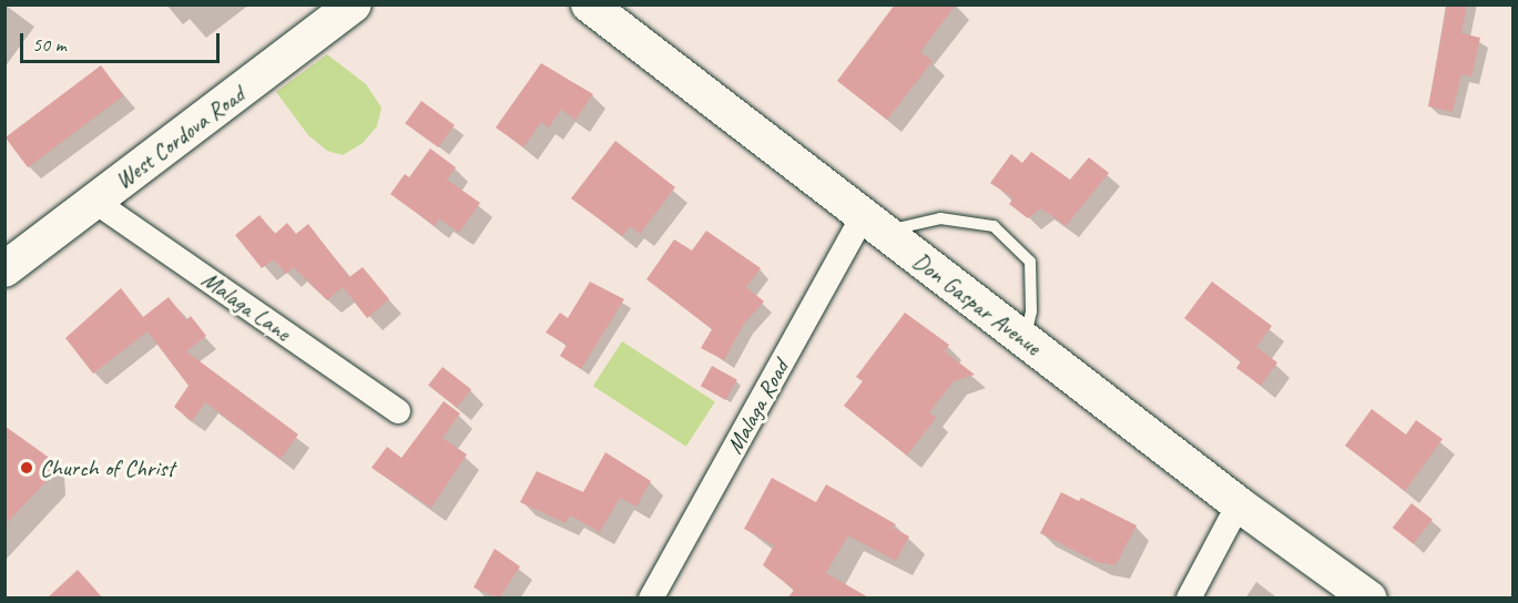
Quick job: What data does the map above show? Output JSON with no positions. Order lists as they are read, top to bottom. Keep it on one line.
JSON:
{"streets":{"street":["West Cordova Road","Don Gaspar Avenue","Malaga Lane","Malaga Road"]},"crossings":[["West Cordova Road","Malaga Lane"],["Don Gaspar Avenue","Malaga Road"]],"places":["Church of Christ"],"scale_bar":"50 m"}
